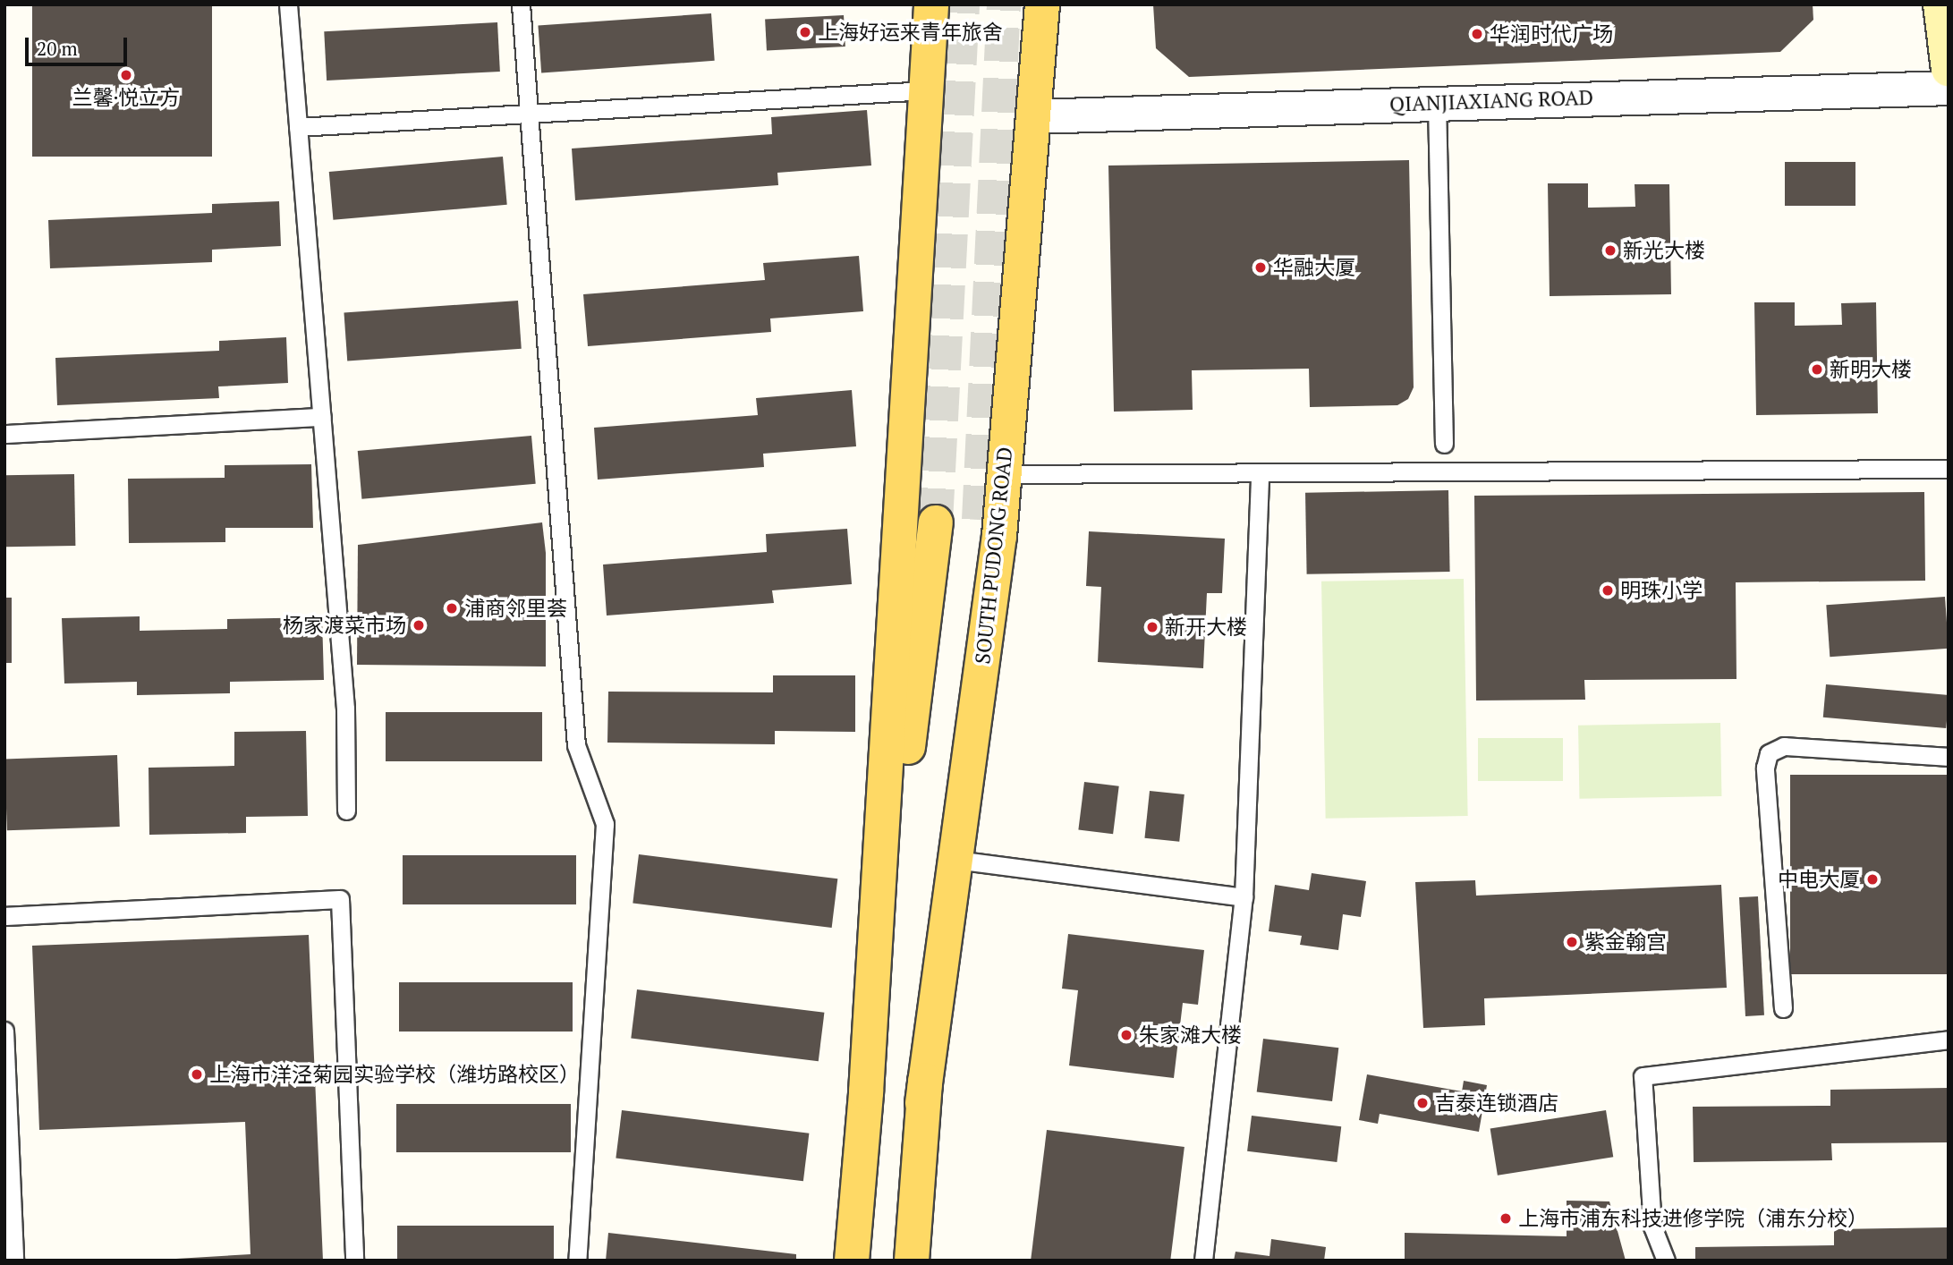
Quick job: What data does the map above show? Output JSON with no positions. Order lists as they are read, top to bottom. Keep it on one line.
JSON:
{"streets":{"main road":["SOUTH PUDONG ROAD"],"street":["QIANJIAXIANG ROAD"]},"crossings":[["QIANJIAXIANG ROAD","SOUTH PUDONG ROAD"]],"places":["上海好运来青年旅舍","华润时代广场","兰馨·悦立方","新光大楼","华融大厦","新明大楼","明珠小学","浦商邻里荟","杨家渡菜市场","新开大楼","中电大厦","紫金翰宫","朱家滩大楼","上海市洋泾菊园实验学校（潍坊路校区）","吉泰连锁酒店","上海市浦东科技进修学院（浦东分校）"],"scale_bar":"20 m"}
